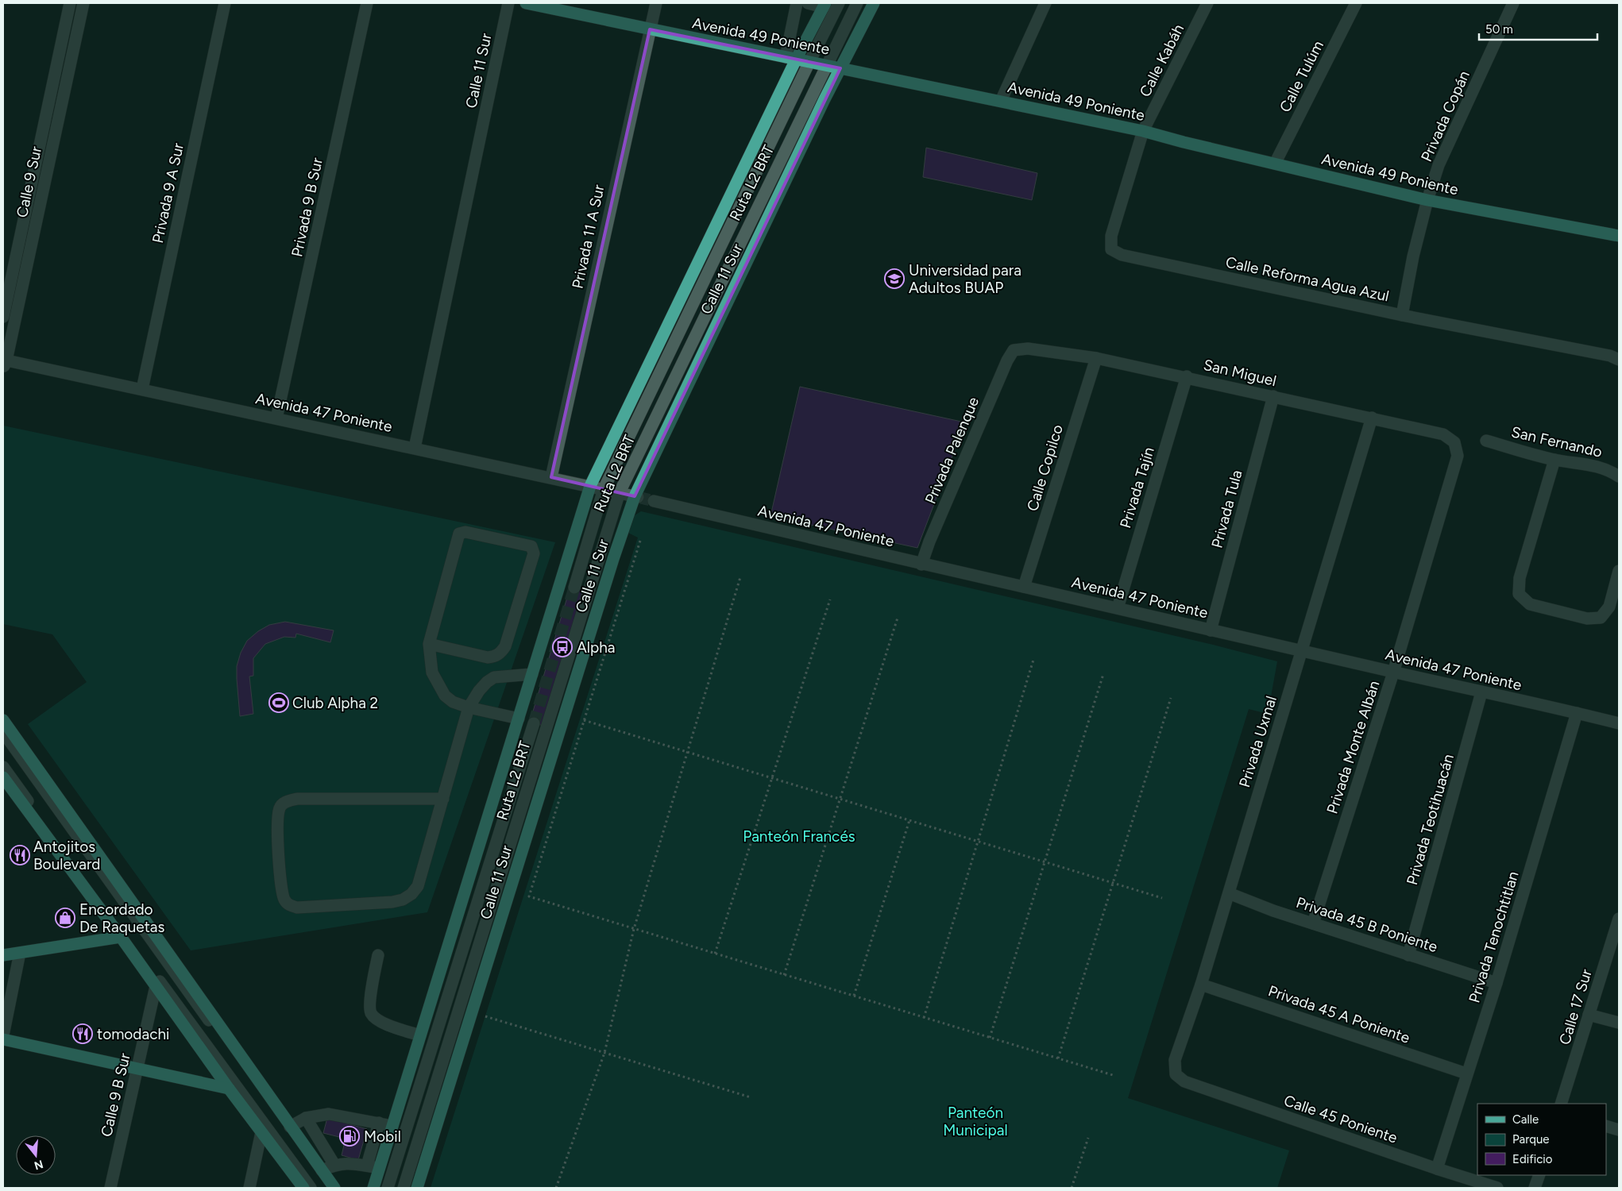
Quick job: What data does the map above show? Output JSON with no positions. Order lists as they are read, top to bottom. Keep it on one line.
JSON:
{"streets":{"main road":["Avenida 49 Poniente","Calle 11 Sur"],"street":["Calle Kabáh","Calle Tulúm","Privada Copán","Calle 9 Sur","Ruta L2 BRT","Privada 9 A Sur","Privada 9 B Sur","Privada 11 A Sur","Calle Reforma Agua Azul","San Miguel","Avenida 47 Poniente","San Fernando","Privada Palenque","Calle Copilco","Privada Tajín","Privada Tula","Privada Uxmal","Privada Monte Albán","Privada Teotihuacán","Privada 45 B Poniente","Privada Tenochtitlan","Calle 17 Sur","Privada 45 A Poniente","Calle 9 B Sur","Calle 45 Poniente"]},"crossings":[["Avenida 49 Poniente","Calle Kabáh"],["Avenida 49 Poniente","Calle 11 Sur"],["Avenida 49 Poniente","Calle Tulúm"],["Avenida 49 Poniente","Privada Copán"],["Avenida 49 Poniente","Ruta L2 BRT"],["Avenida 49 Poniente","Privada 11 A Sur"],["Avenida 49 Poniente","Calle Reforma Agua Azul"],["Calle Kabáh","Calle Reforma Agua Azul"],["Calle 11 Sur","Avenida 47 Poniente"],["Privada Copán","Calle Reforma Agua Azul"],["Calle 9 Sur","Avenida 47 Poniente"],["Ruta L2 BRT","Avenida 47 Poniente"],["Privada 9 A Sur","Avenida 47 Poniente"],["Privada 9 B Sur","Avenida 47 Poniente"],["Privada 11 A Sur","Avenida 47 Poniente"],["San Miguel","Privada Palenque"],["San Miguel","Calle Copilco"],["San Miguel","Privada Tajín"],["San Miguel","Privada Tula"],["San Miguel","Privada Uxmal"],["San Miguel","Privada Monte Albán"],["Avenida 47 Poniente","Privada Palenque"],["Avenida 47 Poniente","Calle Copilco"],["Avenida 47 Poniente","Privada Tajín"],["Avenida 47 Poniente","Privada Tula"],["Avenida 47 Poniente","Privada Uxmal"],["Avenida 47 Poniente","Privada Monte Albán"],["Avenida 47 Poniente","Privada Teotihuacán"],["Avenida 47 Poniente","Privada Tenochtitlan"],["Privada Uxmal","Privada 45 B Poniente"],["Privada Uxmal","Privada 45 A Poniente"],["Privada Uxmal","Calle 45 Poniente"],["Privada Monte Albán","Privada 45 B Poniente"],["Privada Teotihuacán","Privada 45 B Poniente"],["Privada 45 B Poniente","Privada Tenochtitlan"],["Privada Tenochtitlan","Privada 45 A Poniente"],["Privada Tenochtitlan","Calle 45 Poniente"]],"parks":["Panteón Francés","Panteón Municipal"],"places":{"school or university":["Universidad para Adultos BUAP"],"bus stop":["Alpha"],"sports":["Club Alpha 2"],"restaurant":["Antojitos Boulevard","tomodachi"],"shop":["Encordado De Raquetas"],"fuel station":["Mobil"]},"legend":["Calle","Parque","Edificio"],"scale_bar":"50 m","north":"bottom"}
